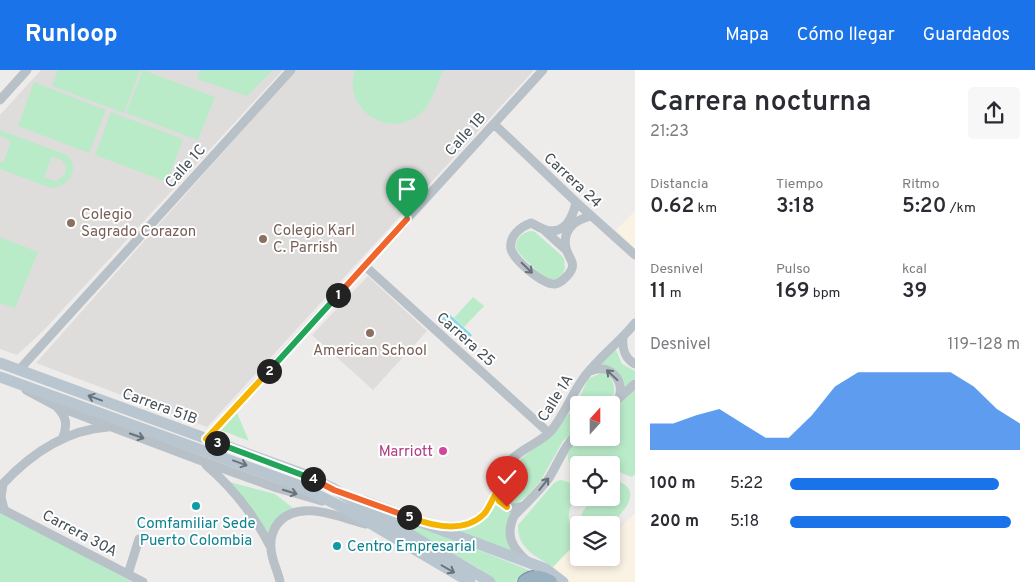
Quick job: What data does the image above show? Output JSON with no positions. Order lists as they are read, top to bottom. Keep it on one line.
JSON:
{"streets":{"main road":["Carrera 51B"],"street":["Calle 1B","Calle 1C","Carrera 24","Carrera 25","Calle 1A","Carrera 30A"]},"crossings":[["Calle 1B","Carrera 24"],["Calle 1B","Carrera 25"],["Calle 1B","Carrera 51B"],["Calle 1C","Carrera 51B"],["Carrera 25","Calle 1A"]],"places":["Colegio Sagrado Corazon","Colegio Karl C. Parrish","American School","Marriott","Comfamiliar Sede Puerto Colombia","Centro Empresarial"],"north":"top","page":{"header":"Runloop","nav":["Mapa","Cómo llegar","Guardados"],"heading":["Carrera nocturna","21:23"],"stats":[["Distancia","0.62 km"],["Tiempo","3:18"],["Ritmo","5:20 /km"],["Desnivel","11 m"],["Pulso","169 bpm"],["kcal","39"]],"pins":["1","2","3","4","5"],"chart":["Desnivel","119–128 m"],"list":[{"name":"100 m","note":"5:22"},{"name":"200 m","note":"5:18"}]}}
